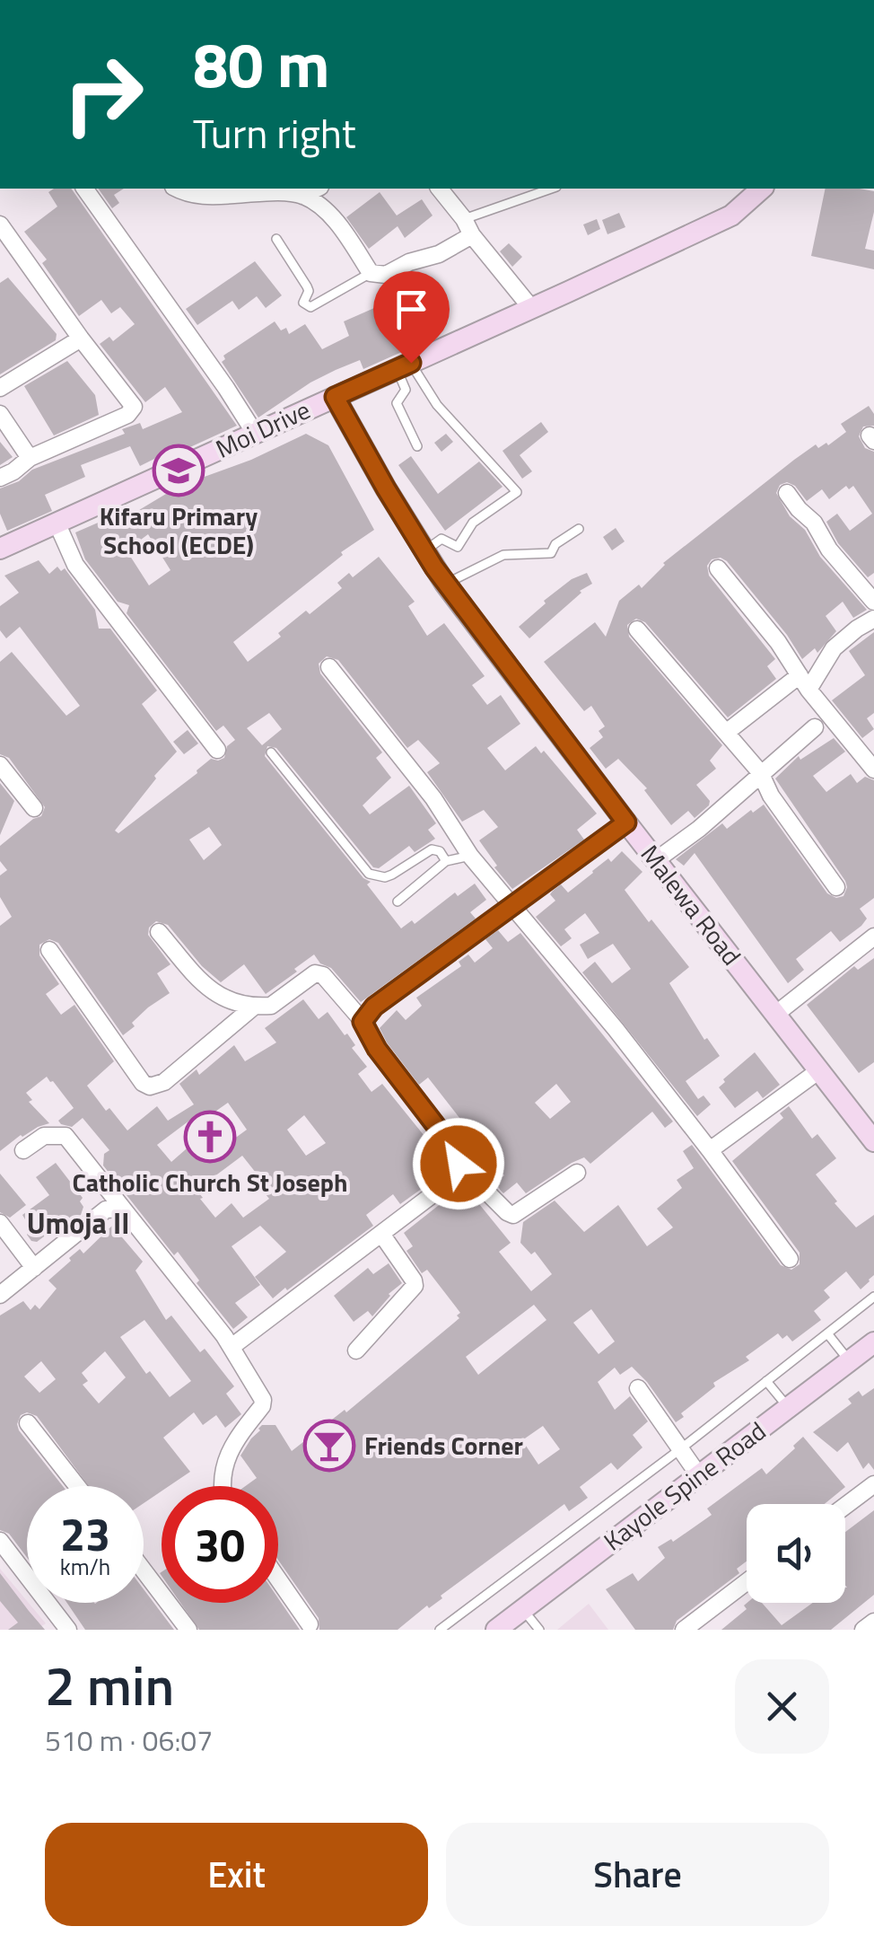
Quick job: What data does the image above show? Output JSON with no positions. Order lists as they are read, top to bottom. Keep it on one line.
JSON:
{"streets":{"street":["Moi Drive","Malewa Road","Kayole Spine Road"]},"crossings":[["Moi Drive","Malewa Road"]],"districts":["Umoja II"],"places":{"school or university":["Kifaru Primary School (ECDE)"],"church":["Catholic Church St Joseph"],"bar":["Friends Corner"]},"page":{"turn":["80 m","Turn right"],"speed":"23 km/h","limit":"30","heading":["2 min","510 m · 06:07"],"buttons":["Exit","Share"]}}
